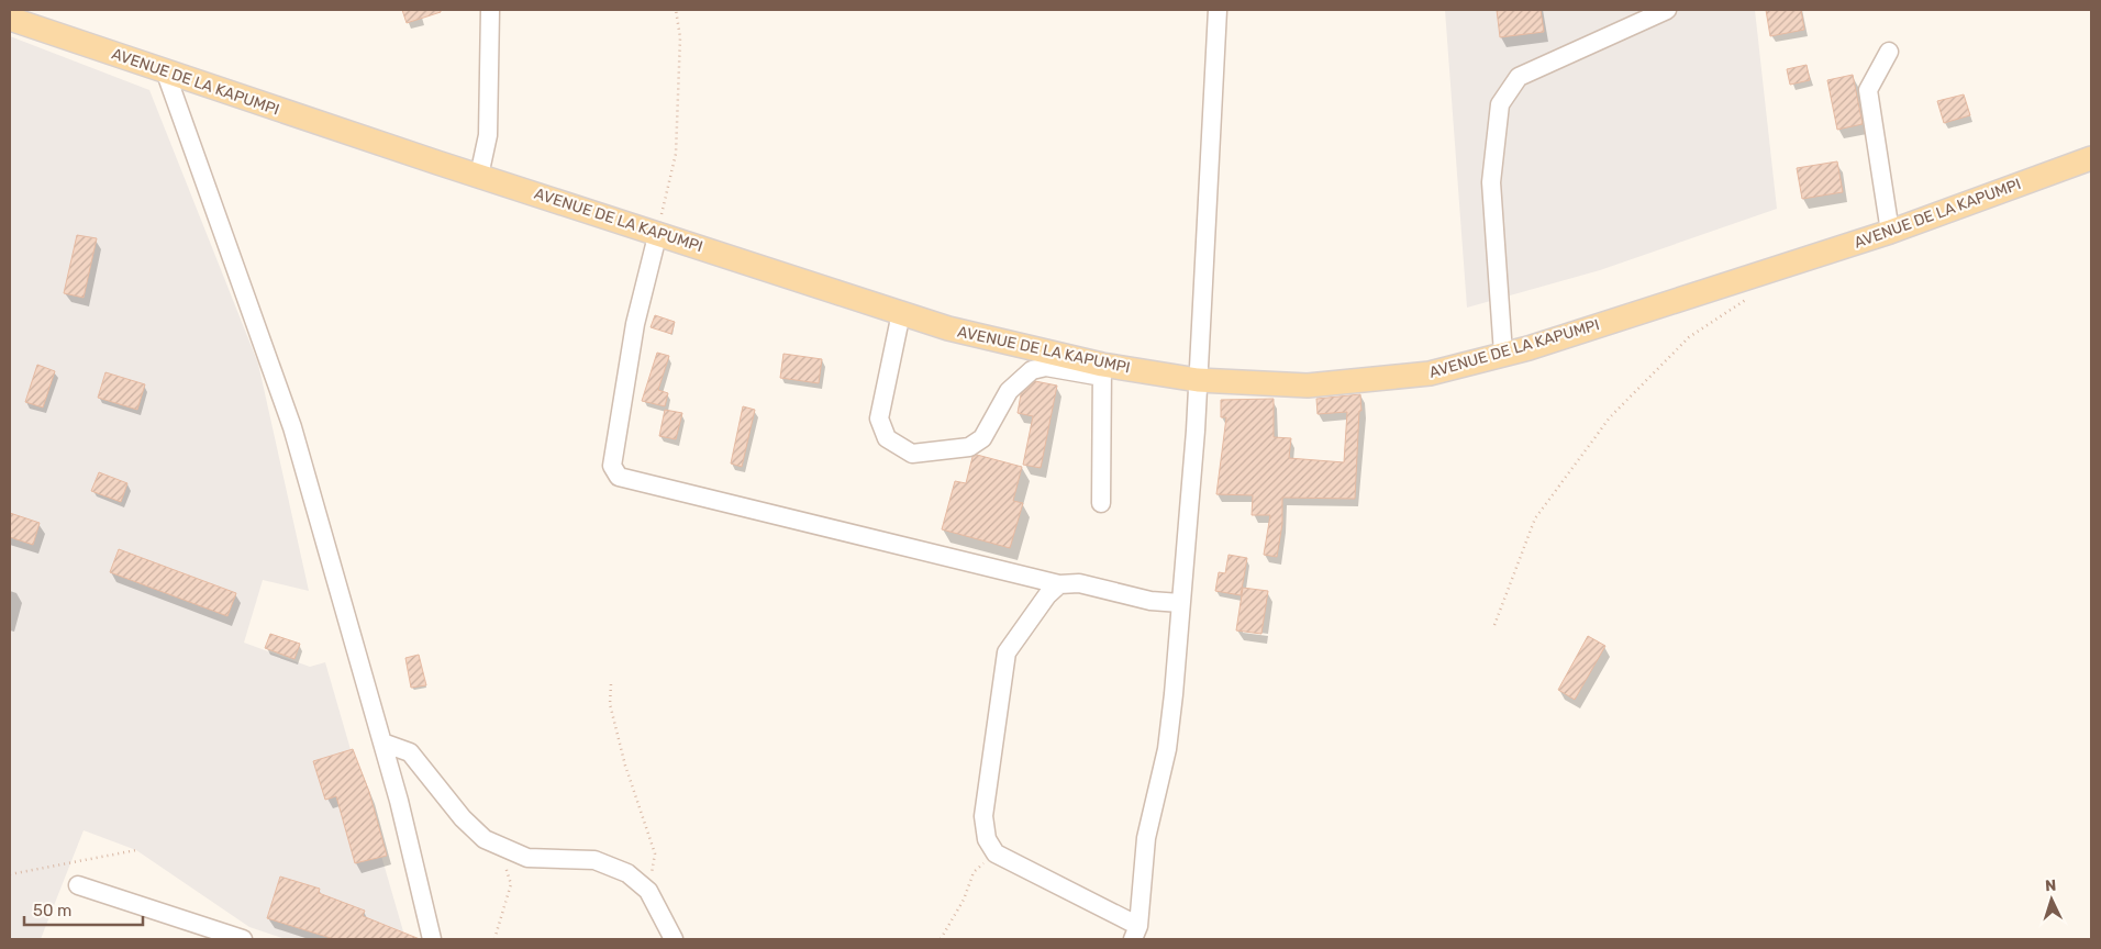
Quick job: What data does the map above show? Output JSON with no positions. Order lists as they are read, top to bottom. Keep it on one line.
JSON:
{"streets":{"main road":["AVENUE DE LA KAPUMPI"]},"scale_bar":"50 m","north":"top"}
